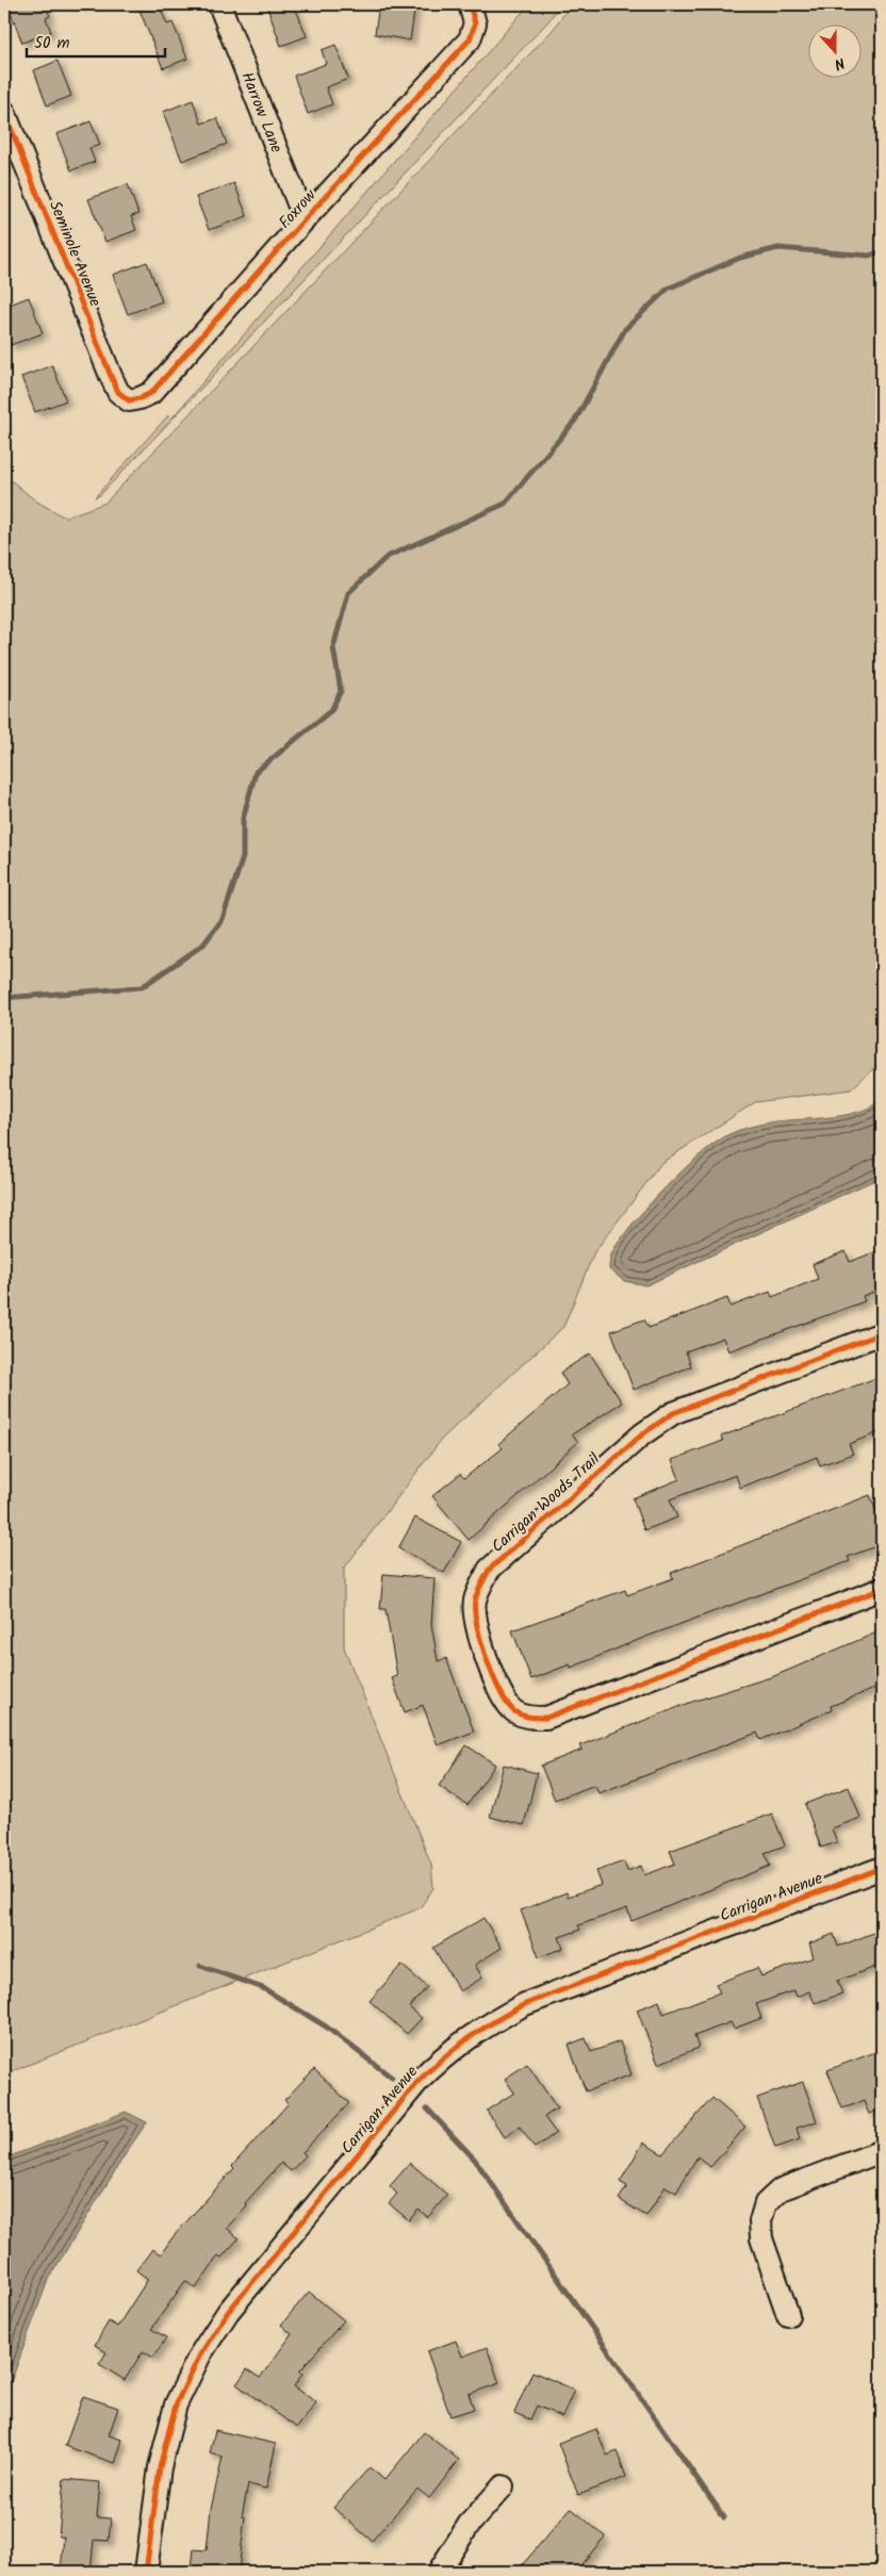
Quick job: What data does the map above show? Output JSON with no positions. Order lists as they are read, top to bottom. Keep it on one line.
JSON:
{"streets":{"street":["Harrow Lane","Foxrow","Seminole Avenue","Carrigan Woods Trail","Carrigan Avenue"]},"crossings":[["Harrow Lane","Foxrow"],["Foxrow","Seminole Avenue"]],"scale_bar":"50 m","north":"bottom"}
